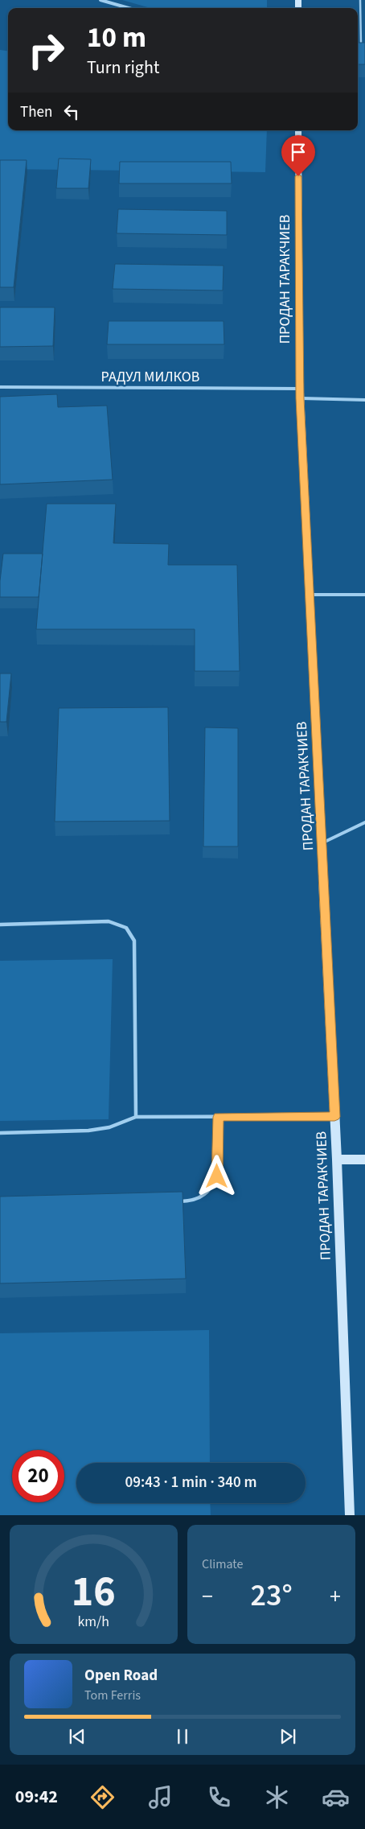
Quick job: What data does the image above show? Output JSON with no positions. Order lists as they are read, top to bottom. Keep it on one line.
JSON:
{"streets":{"street":["ПРОДАН ТАРАКЧИЕВ"],"lane":["РАДУЛ МИЛКОВ"]},"crossings":[["ПРОДАН ТАРАКЧИЕВ","РАДУЛ МИЛКОВ"]],"page":{"turn":["10 m","Turn right"],"then":"Then","limit":"20","trip":"09:43 · 1 min · 340 m","tile":"Climate","heat":["−","23°","+"],"song":["Open Road","Tom Ferris"],"tabs":"09:42","gauge":["16","km/h"]}}
